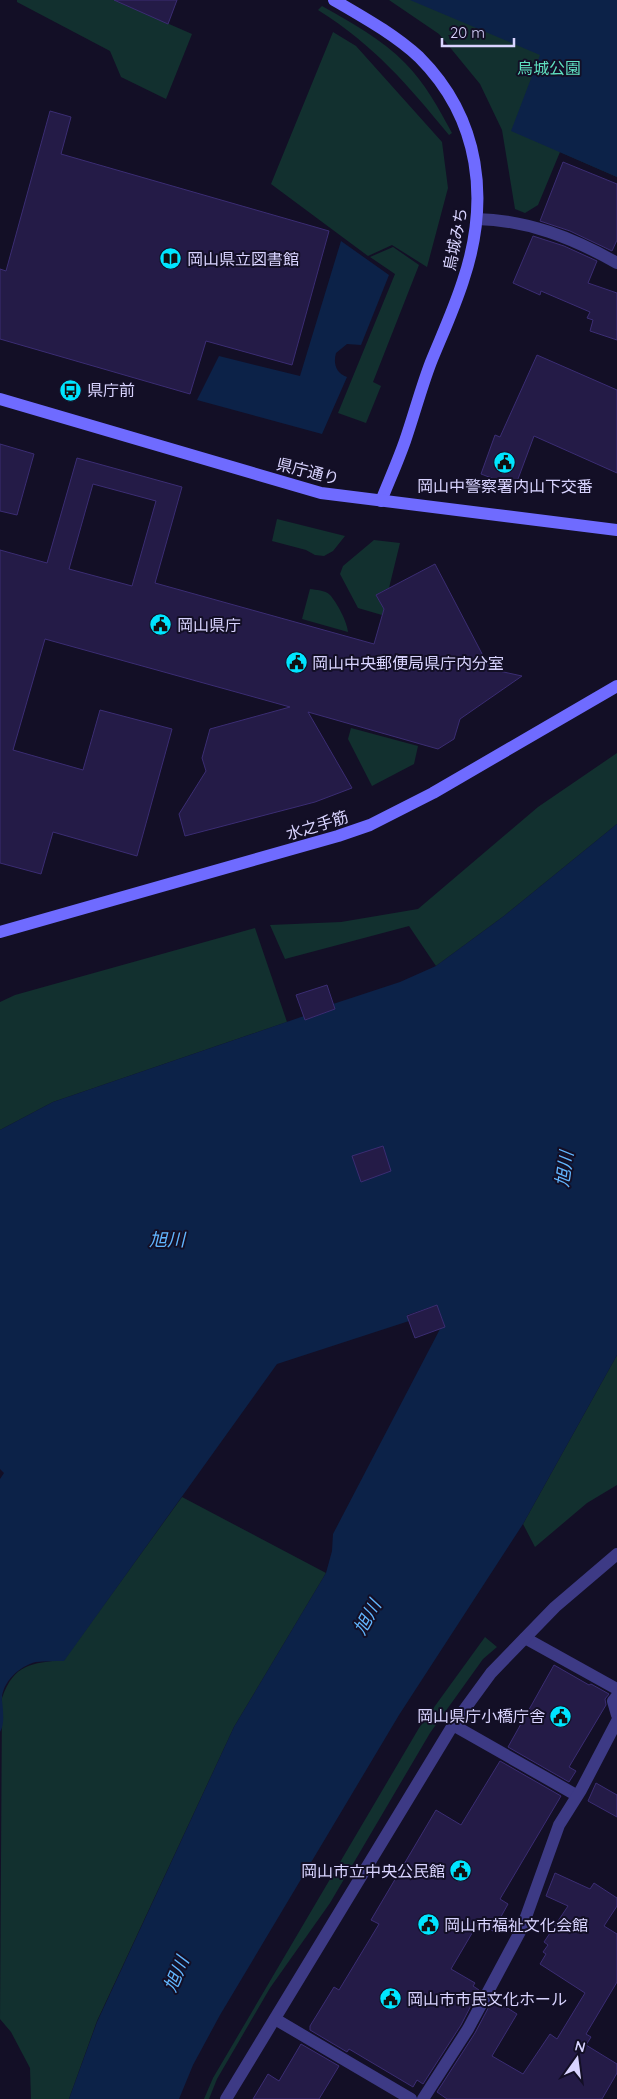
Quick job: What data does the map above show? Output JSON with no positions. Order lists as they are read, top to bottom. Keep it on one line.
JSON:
{"streets":{"street":["烏城みち","県庁通り","水之手筋"]},"crossings":[["烏城みち","県庁通り"]],"water":["旭川"],"parks":["烏城公園"],"places":{"library":["岡山県立図書館"],"bus stop":["県庁前"],"public building":["岡山中警察署内山下交番","岡山県庁","岡山中央郵便局県庁内分室","岡山県庁小橋庁舎","岡山市立中央公民館","岡山市福祉文化会館","岡山市市民文化ホール"]},"scale_bar":"20 m","north":"top"}
